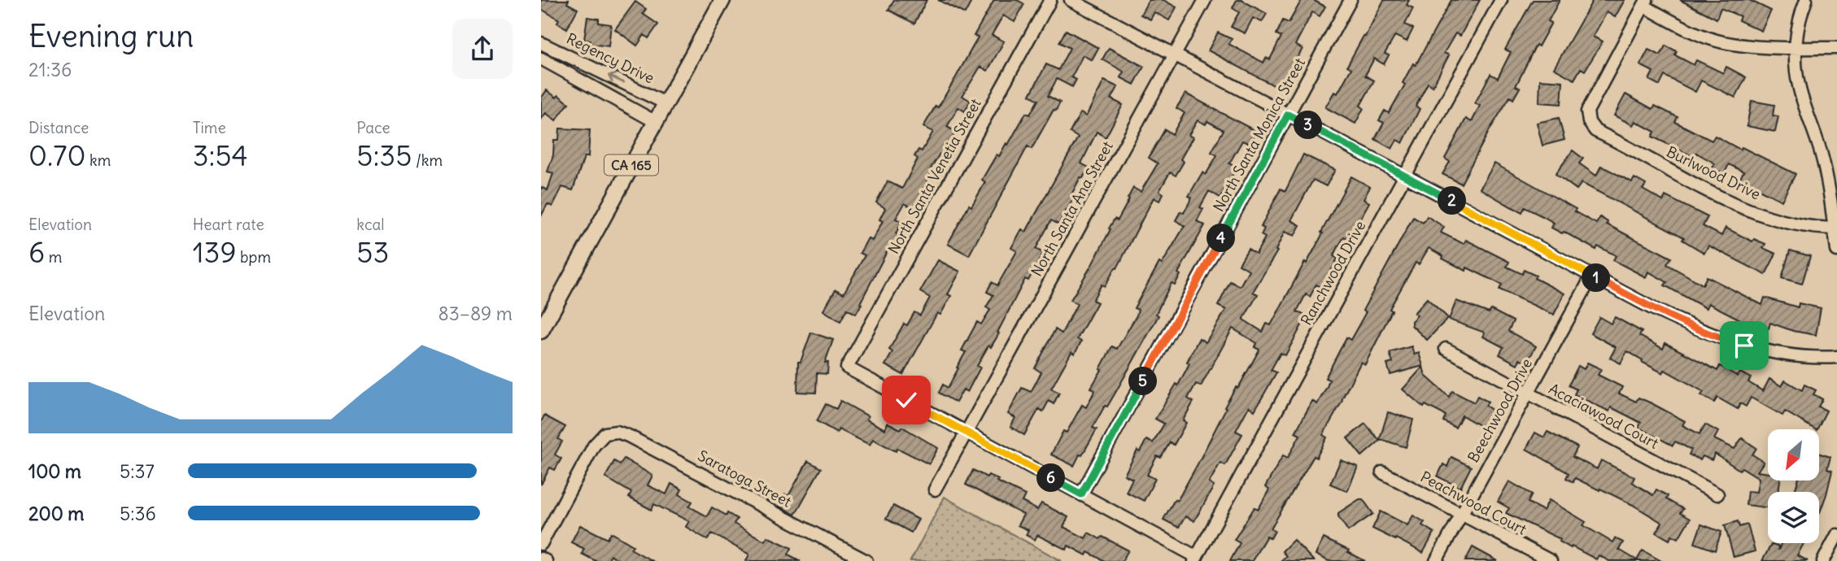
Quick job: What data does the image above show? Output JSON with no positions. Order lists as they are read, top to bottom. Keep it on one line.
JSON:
{"streets":{"main road":["CA 165"],"street":["Regency Drive","North Santa Monica Street","Burlwood Drive","North Santa Venetia Street","North Santa Ana Street","Ranchwood Drive","Beechwood Drive","Acaciawood Court","Saratoga Street","Peachwood Court"]},"crossings":[["Regency Drive","CA 165"],["North Santa Venetia Street","North Santa Ana Street"],["Beechwood Drive","Acaciawood Court"],["Beechwood Drive","Peachwood Court"]],"north":"bottom left","page":{"heading":["Evening run","21:36"],"stats":[["Distance","0.70 km"],["Time","3:54"],["Pace","5:35 /km"],["Elevation","6 m"],["Heart rate","139 bpm"],["kcal","53"]],"pins":["3","2","4","1","5","6"],"chart":["Elevation","83–89 m"],"list":[{"name":"100 m","note":"5:37"},{"name":"200 m","note":"5:36"}]}}
